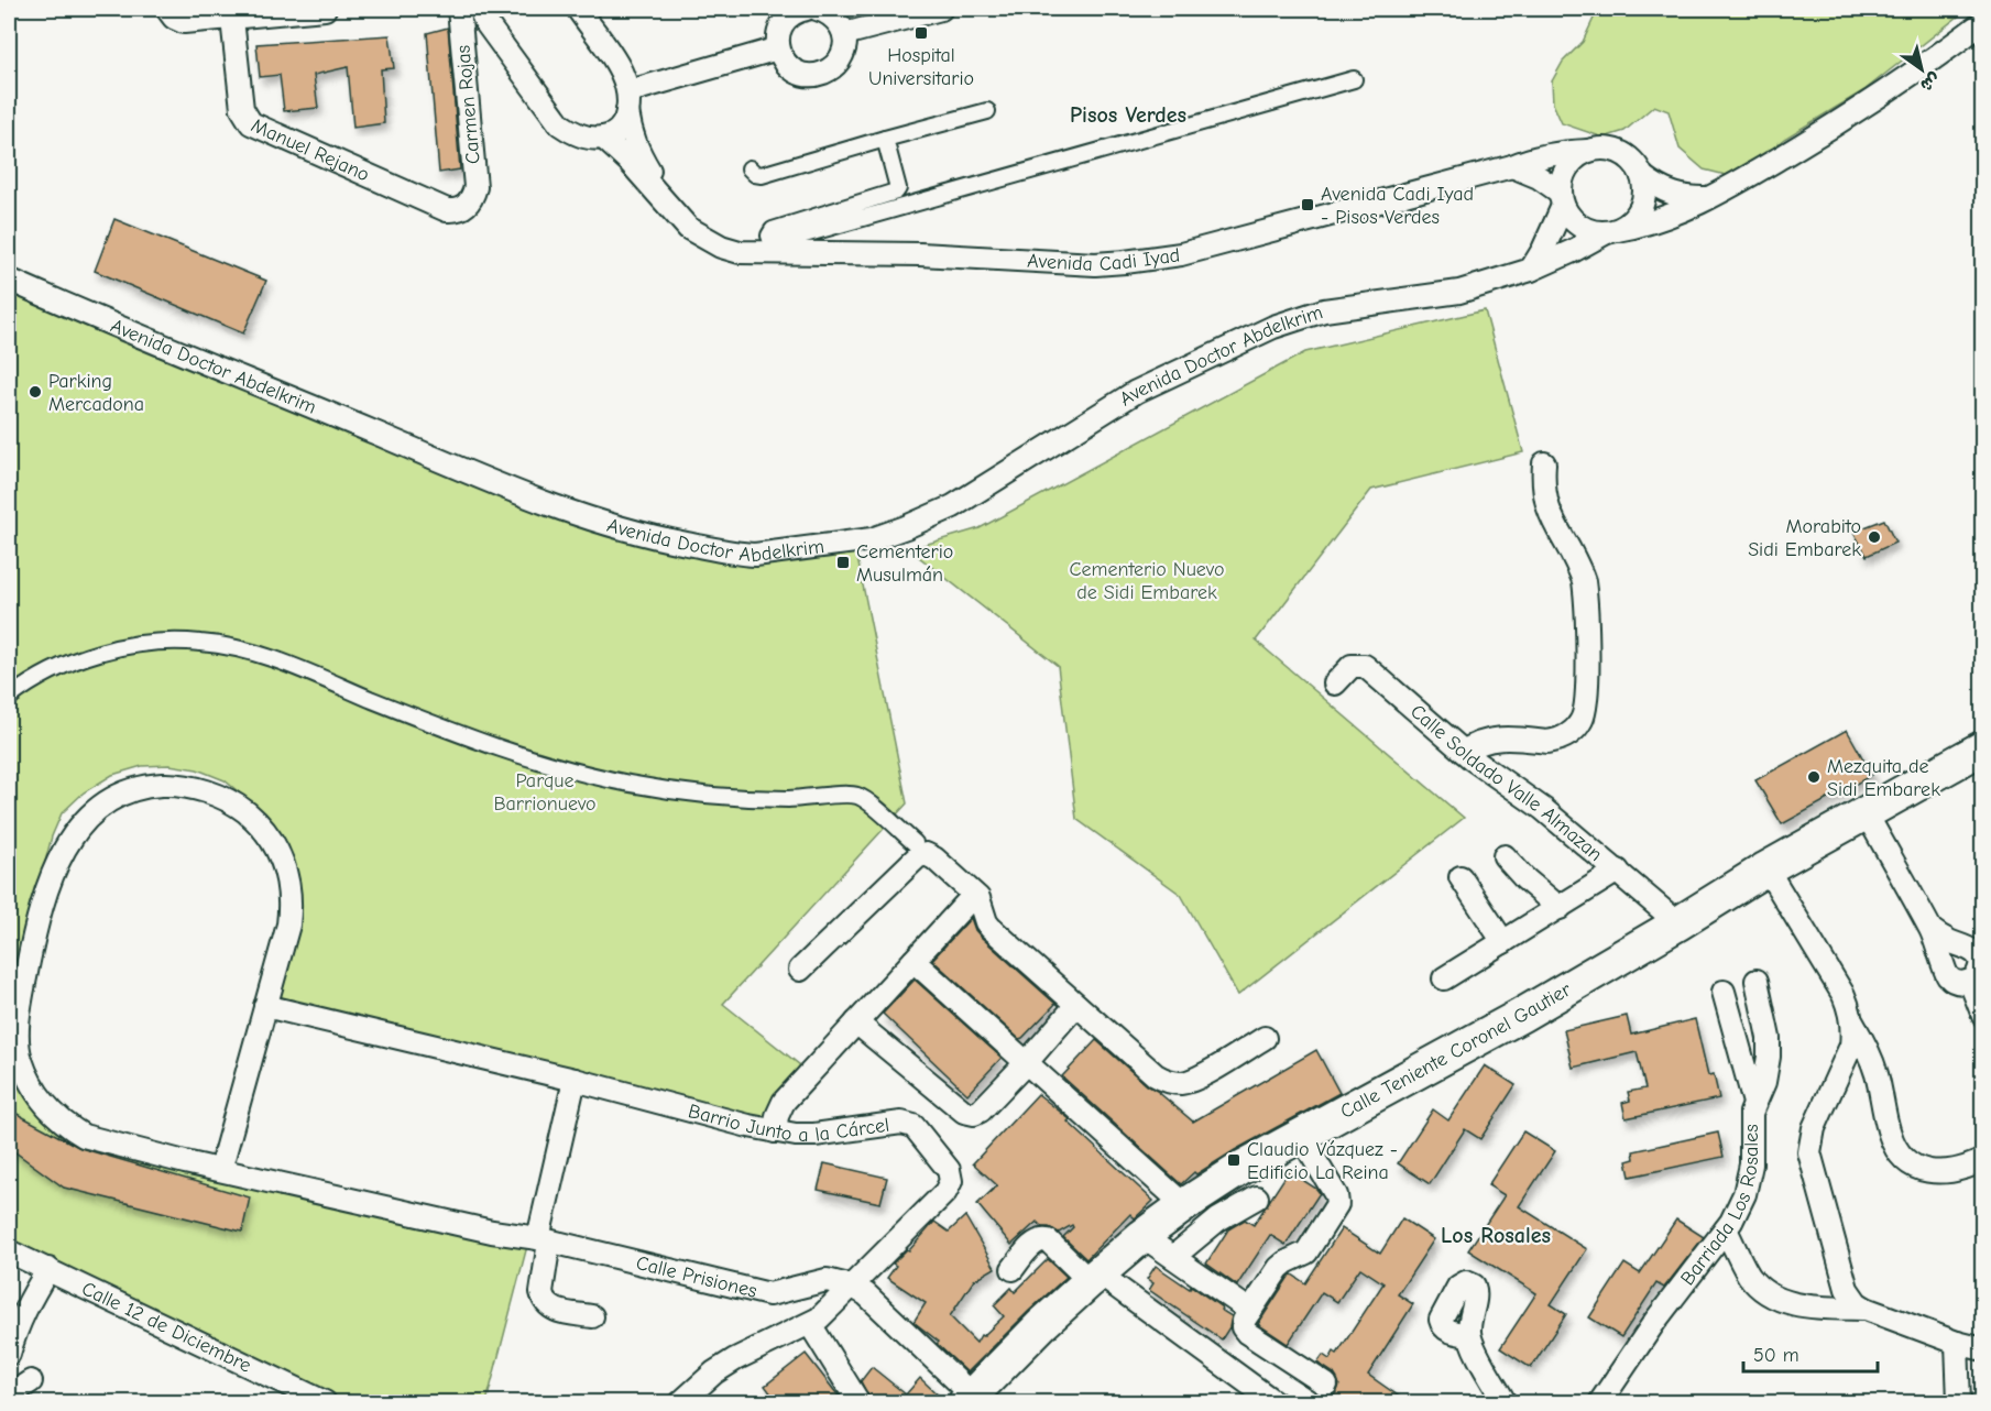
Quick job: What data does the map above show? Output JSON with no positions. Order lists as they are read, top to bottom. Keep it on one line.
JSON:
{"streets":{"main road":["Calle Teniente Coronel Gautier"],"street":["Carmen Rojas","Manuel Rejano","Avenida Cadi Iyad","Avenida Doctor Abdelkrim","Calle Soldado Valle Almazan","Barrio Junto a la Cárcel","Barriada Los Rosales","Calle Prisiones","Calle 12 de Diciembre"]},"crossings":[["Carmen Rojas","Manuel Rejano"],["Avenida Cadi Iyad","Avenida Doctor Abdelkrim"],["Calle Soldado Valle Almazan","Calle Teniente Coronel Gautier"],["Barrio Junto a la Cárcel","Calle Prisiones"]],"districts":["Pisos Verdes","Los Rosales"],"parks":["Cementerio Nuevo de Sidi Embarek","Parque Barrionuevo"],"places":{"transit":["Hospital Universitario","Avenida Cadi Iyad - Pisos Verdes","Cementerio Musulmán","Claudio Vázquez - Edificio La Reina"],"other":["Parking Mercadona","Morabito Sidi Embarek","Mezquita de Sidi Embarek"]},"scale_bar":"50 m","north":"bottom right"}
